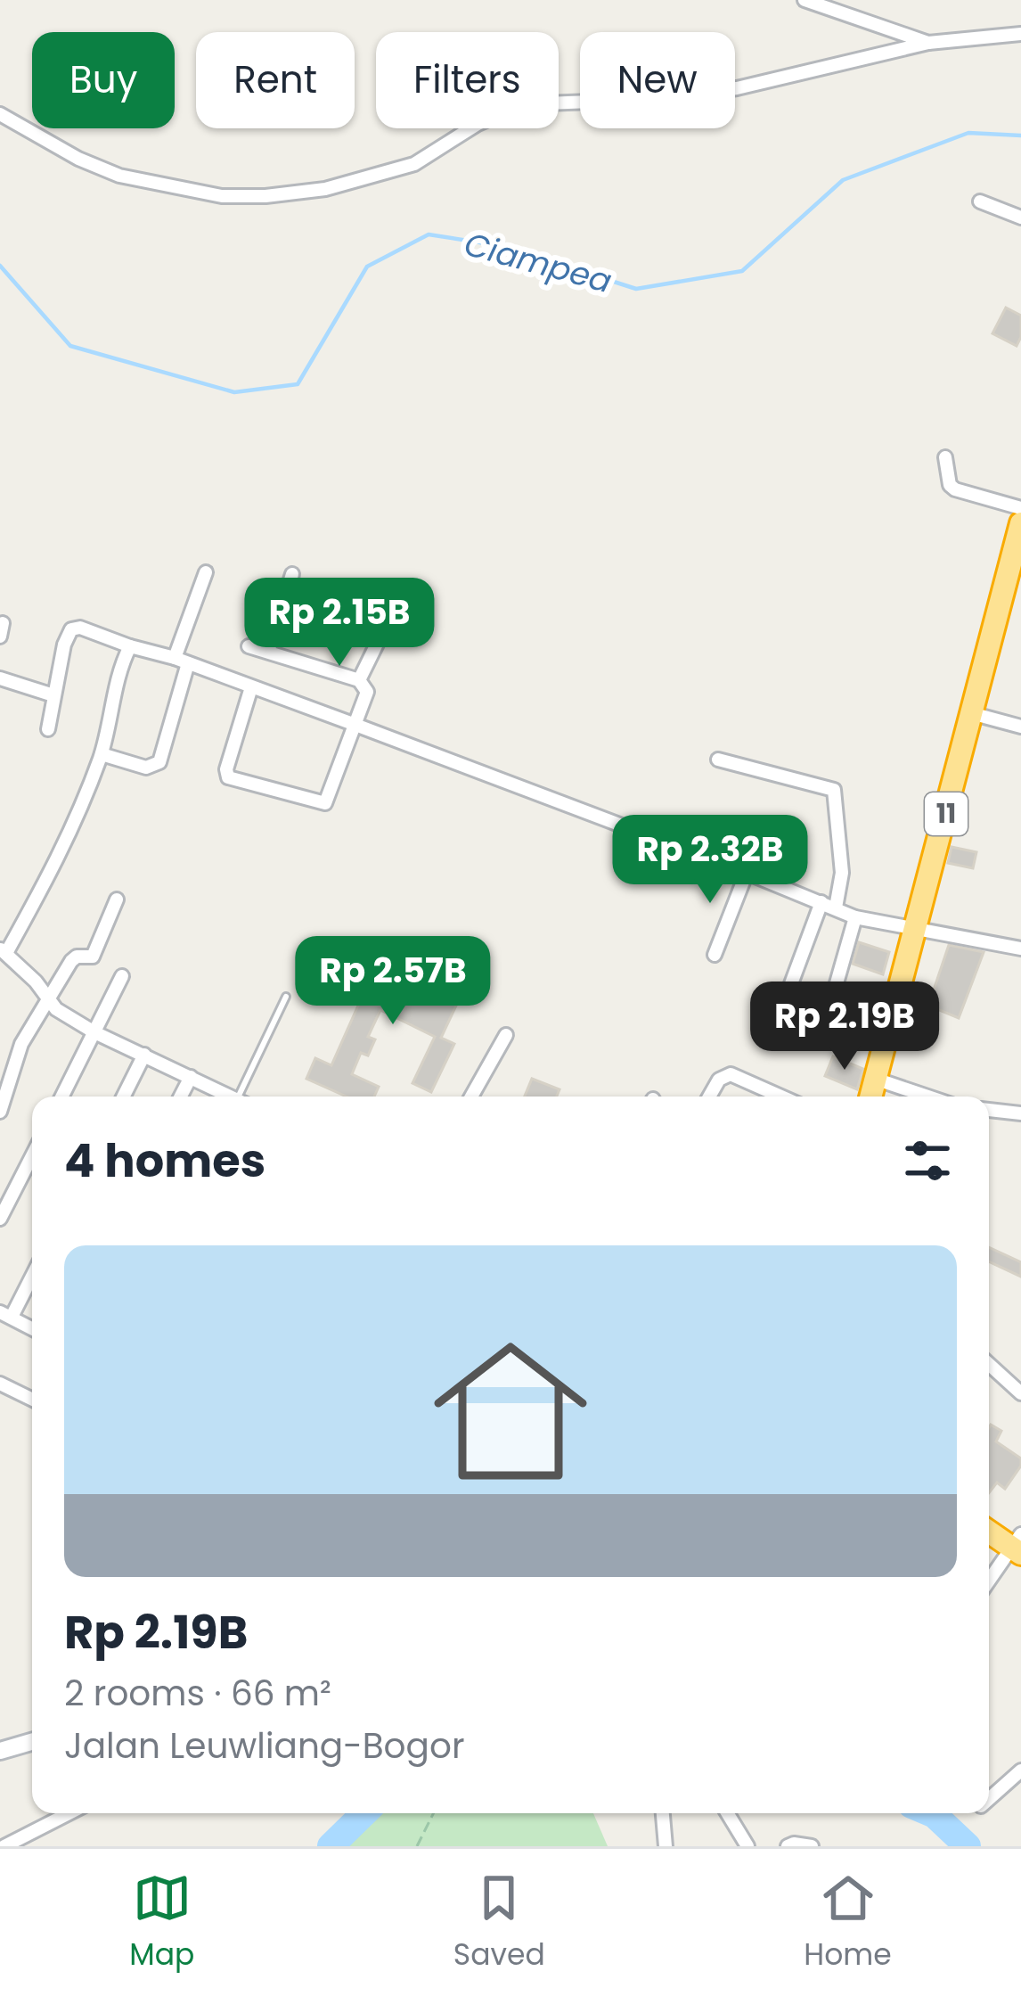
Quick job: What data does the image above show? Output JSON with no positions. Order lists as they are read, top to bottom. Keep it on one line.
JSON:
{"streets":{"highway":["11"]},"water":["Ciampea"],"page":{"chip":["Buy","Rent","Filters","New"],"price":["Rp 2.15B","Rp 2.32B","Rp 2.57B","Rp 2.19B"],"heading":"4 homes","list":[{"name":"Rp 2.19B","note":"2 rooms · 66 m² · Jalan Leuwliang-Bogor"}],"tabs":["Map","Saved","Home"]}}
